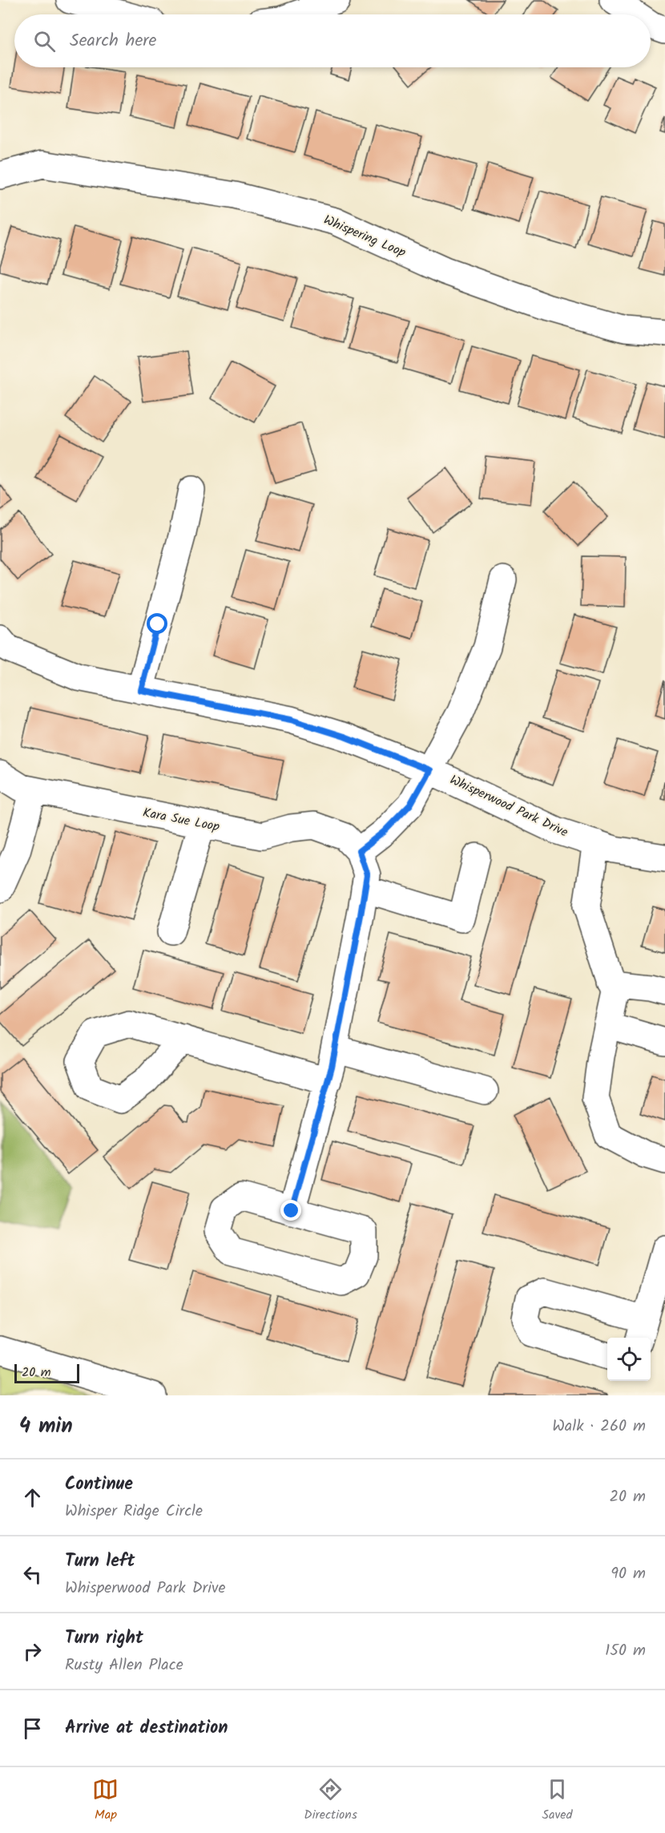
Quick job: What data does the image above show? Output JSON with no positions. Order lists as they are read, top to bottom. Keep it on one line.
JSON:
{"streets":{"street":["Whispering Loop","Whisperwood Park Drive","Kara Sue Loop"]},"scale_bar":"20 m","page":{"search":"Search here","scale":"20 m","heading":["4 min","Walk · 260 m"],"list":[["Continue","Whisper Ridge Circle","20 m"],["Turn left","Whisperwood Park Drive","90 m"],["Turn right","Rusty Allen Place","150 m"],"Arrive at destination"],"nav":["Map","Directions","Saved"]}}
